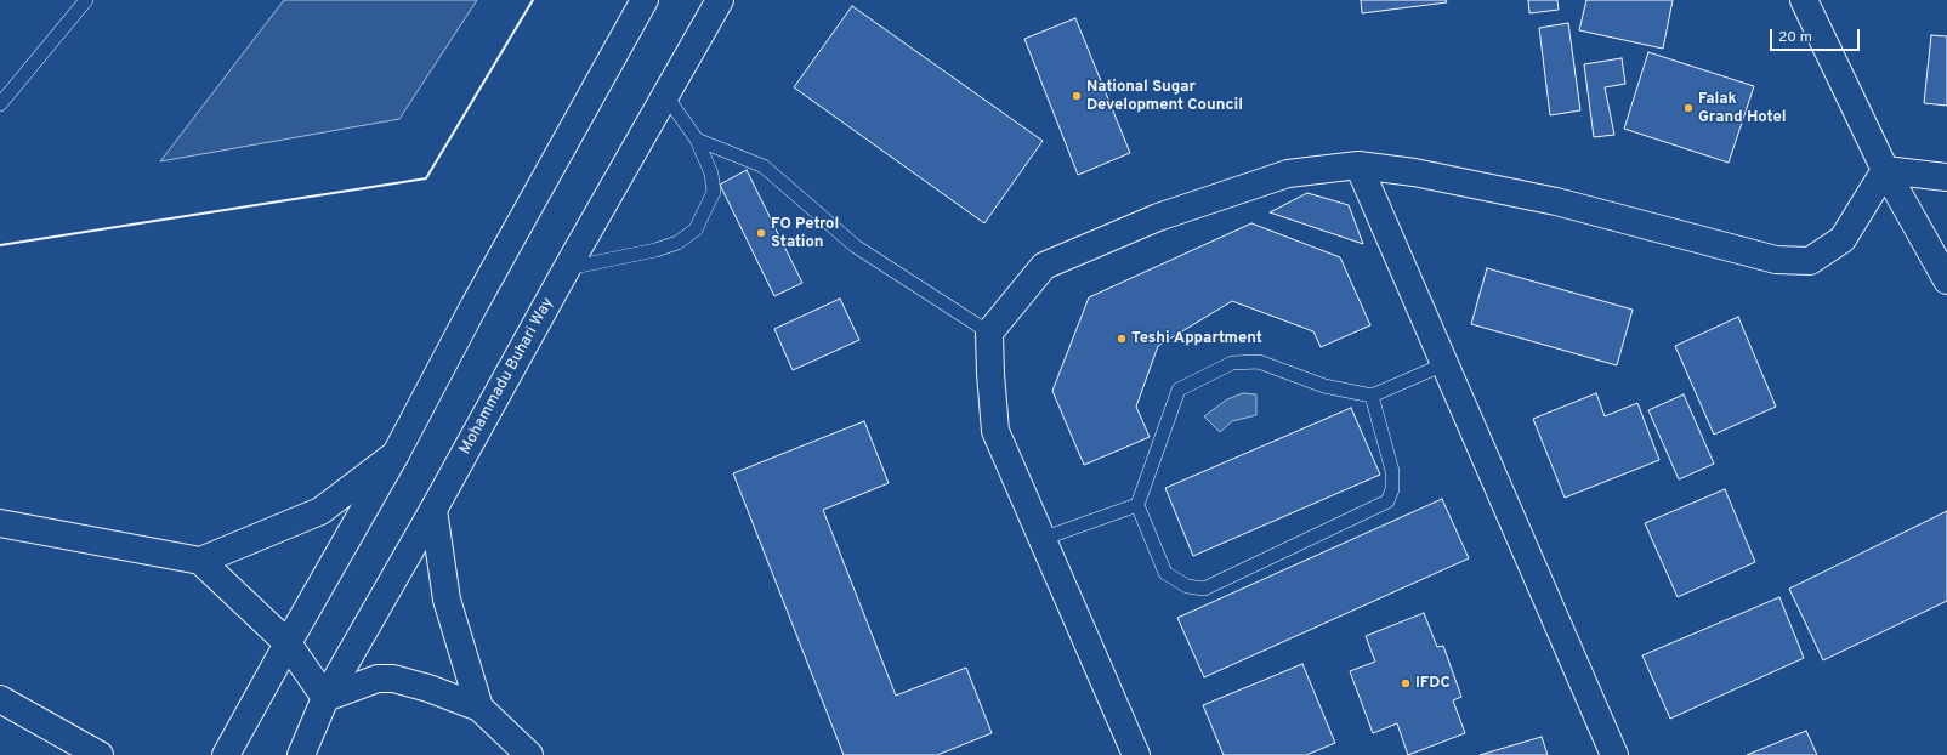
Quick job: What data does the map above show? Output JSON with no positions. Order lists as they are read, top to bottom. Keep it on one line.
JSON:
{"streets":{"main road":["Mohammadu Buhari Way"]},"places":["National Sugar Development Council","Falak Grand Hotel","FO Petrol Station","Teshi Appartment","IFDC"],"scale_bar":"20 m"}
